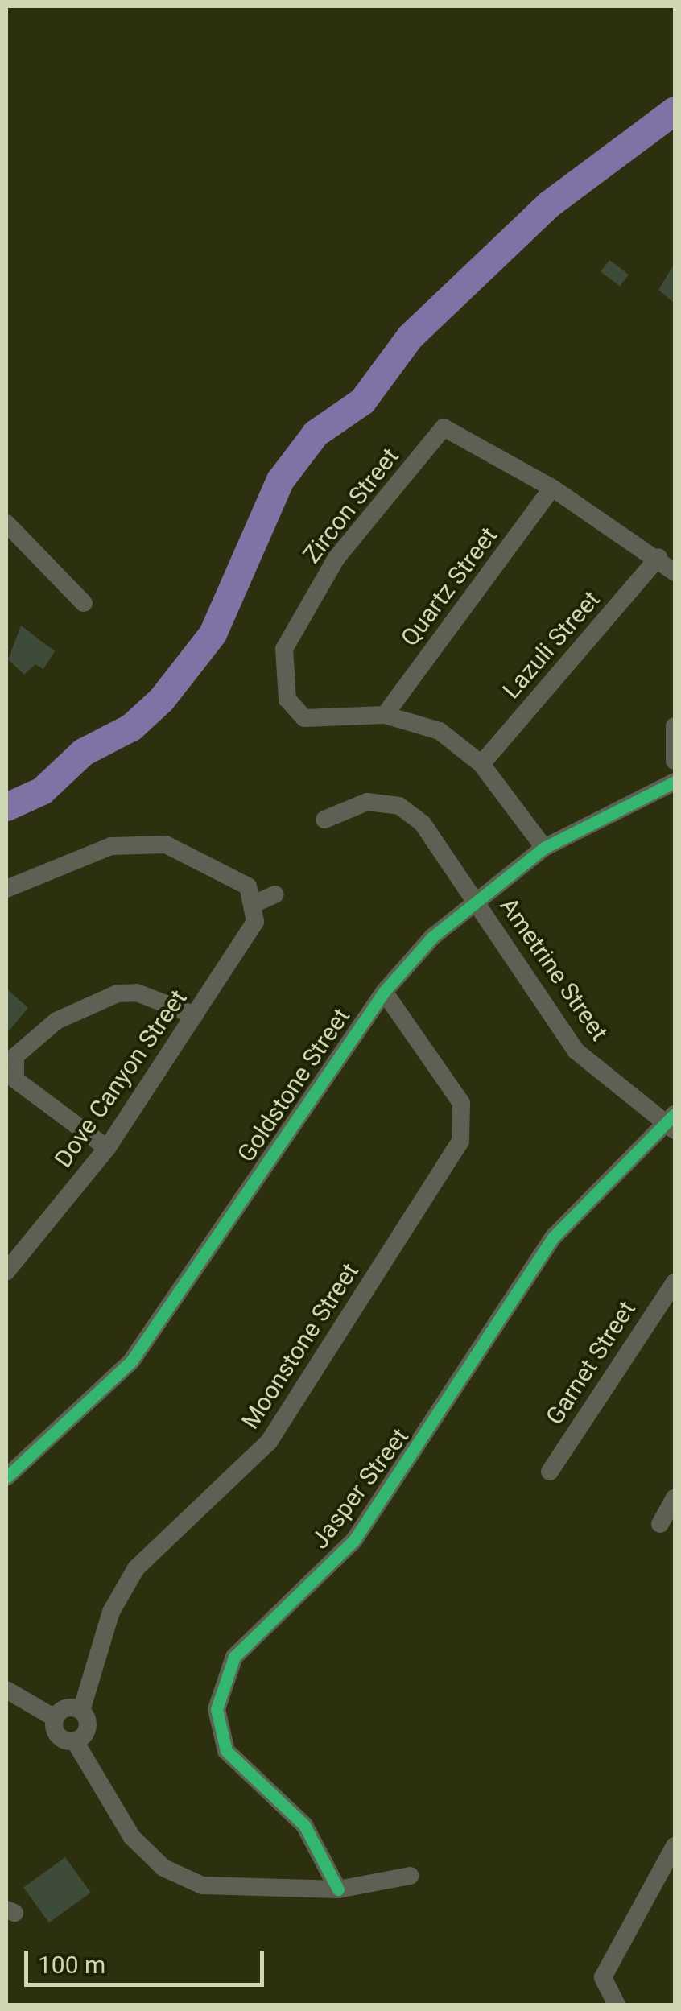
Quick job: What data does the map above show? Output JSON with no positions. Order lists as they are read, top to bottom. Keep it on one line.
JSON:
{"streets":{"street":["Zircon Street","Quartz Street","Lazuli Street","Ametrine Street","Dove Canyon Street","Goldstone Street","Moonstone Street","Garnet Street","Jasper Street"]},"crossings":[["Zircon Street","Quartz Street"],["Zircon Street","Lazuli Street"],["Zircon Street","Goldstone Street"],["Ametrine Street","Goldstone Street"],["Ametrine Street","Jasper Street"],["Goldstone Street","Moonstone Street"]],"scale_bar":"100 m"}
